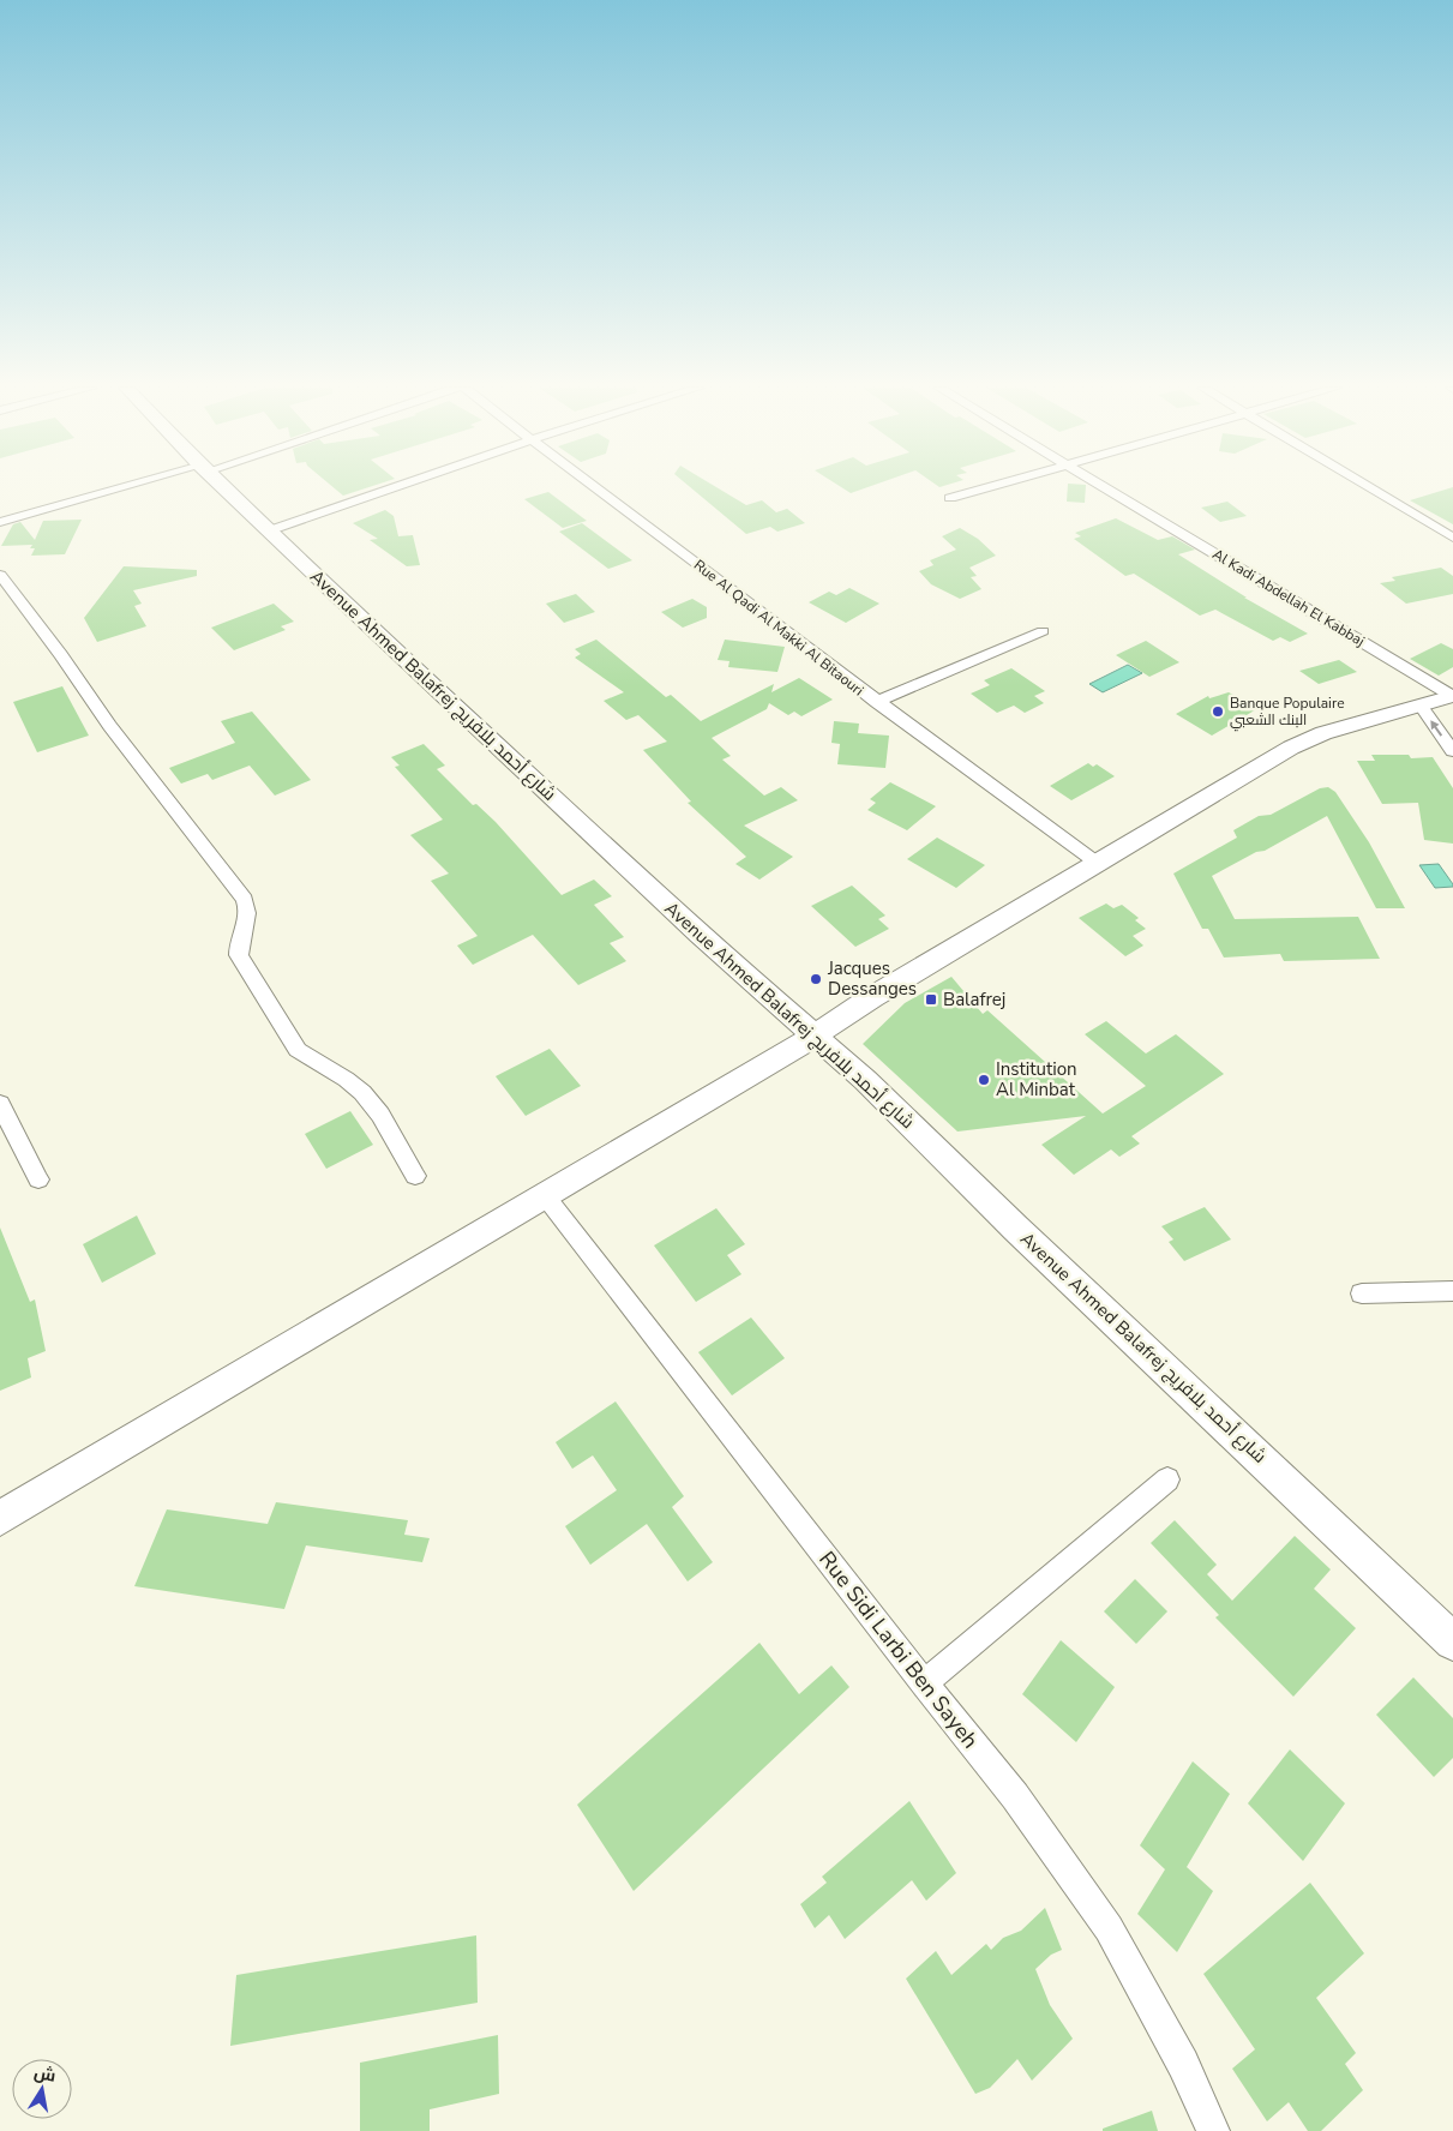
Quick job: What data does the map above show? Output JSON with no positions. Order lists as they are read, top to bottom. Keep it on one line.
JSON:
{"streets":{"main road":["Avenue Ahmed Balafrej شارع أحمد بلافريج"],"street":["Al Kadi Abdellah El Kabbaj","Rue Al Qadi Al Makki Al Bitaouri","Rue Sidi Larbi Ben Sayeh"]},"places":{"other":["Banque Populaire البنك الشعبي","Jacques Dessanges","Institution Al Minbat"],"transit":["Balafrej"]},"north":"top"}
